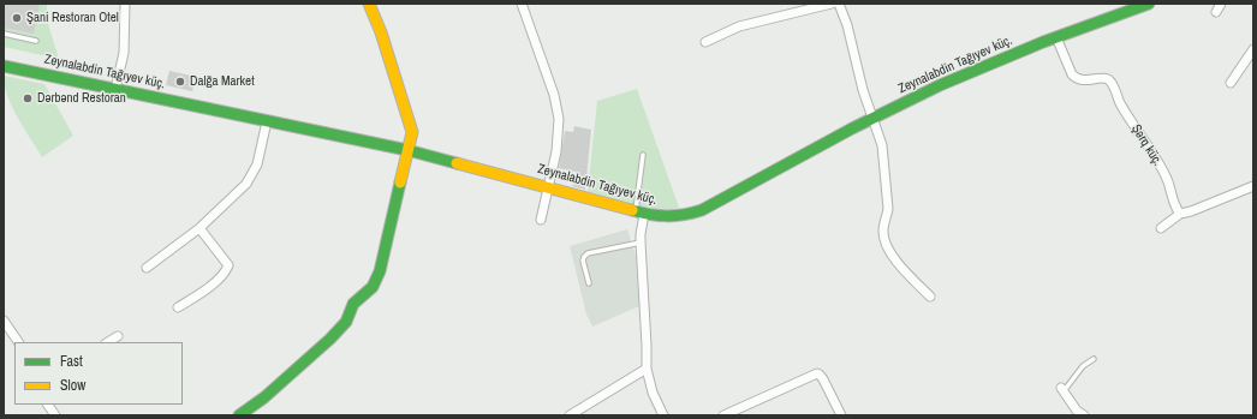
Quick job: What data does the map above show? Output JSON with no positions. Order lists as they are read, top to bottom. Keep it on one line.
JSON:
{"streets":{"street":["Zeynalabdin Tağıyev küç.","Şərq küç."]},"crossings":[["Zeynalabdin Tağıyev küç.","Şərq küç."]],"places":["Şani Restoran Otel","Dalğa Market","Dərbənd Restoran"],"legend":["Fast","Slow"]}
